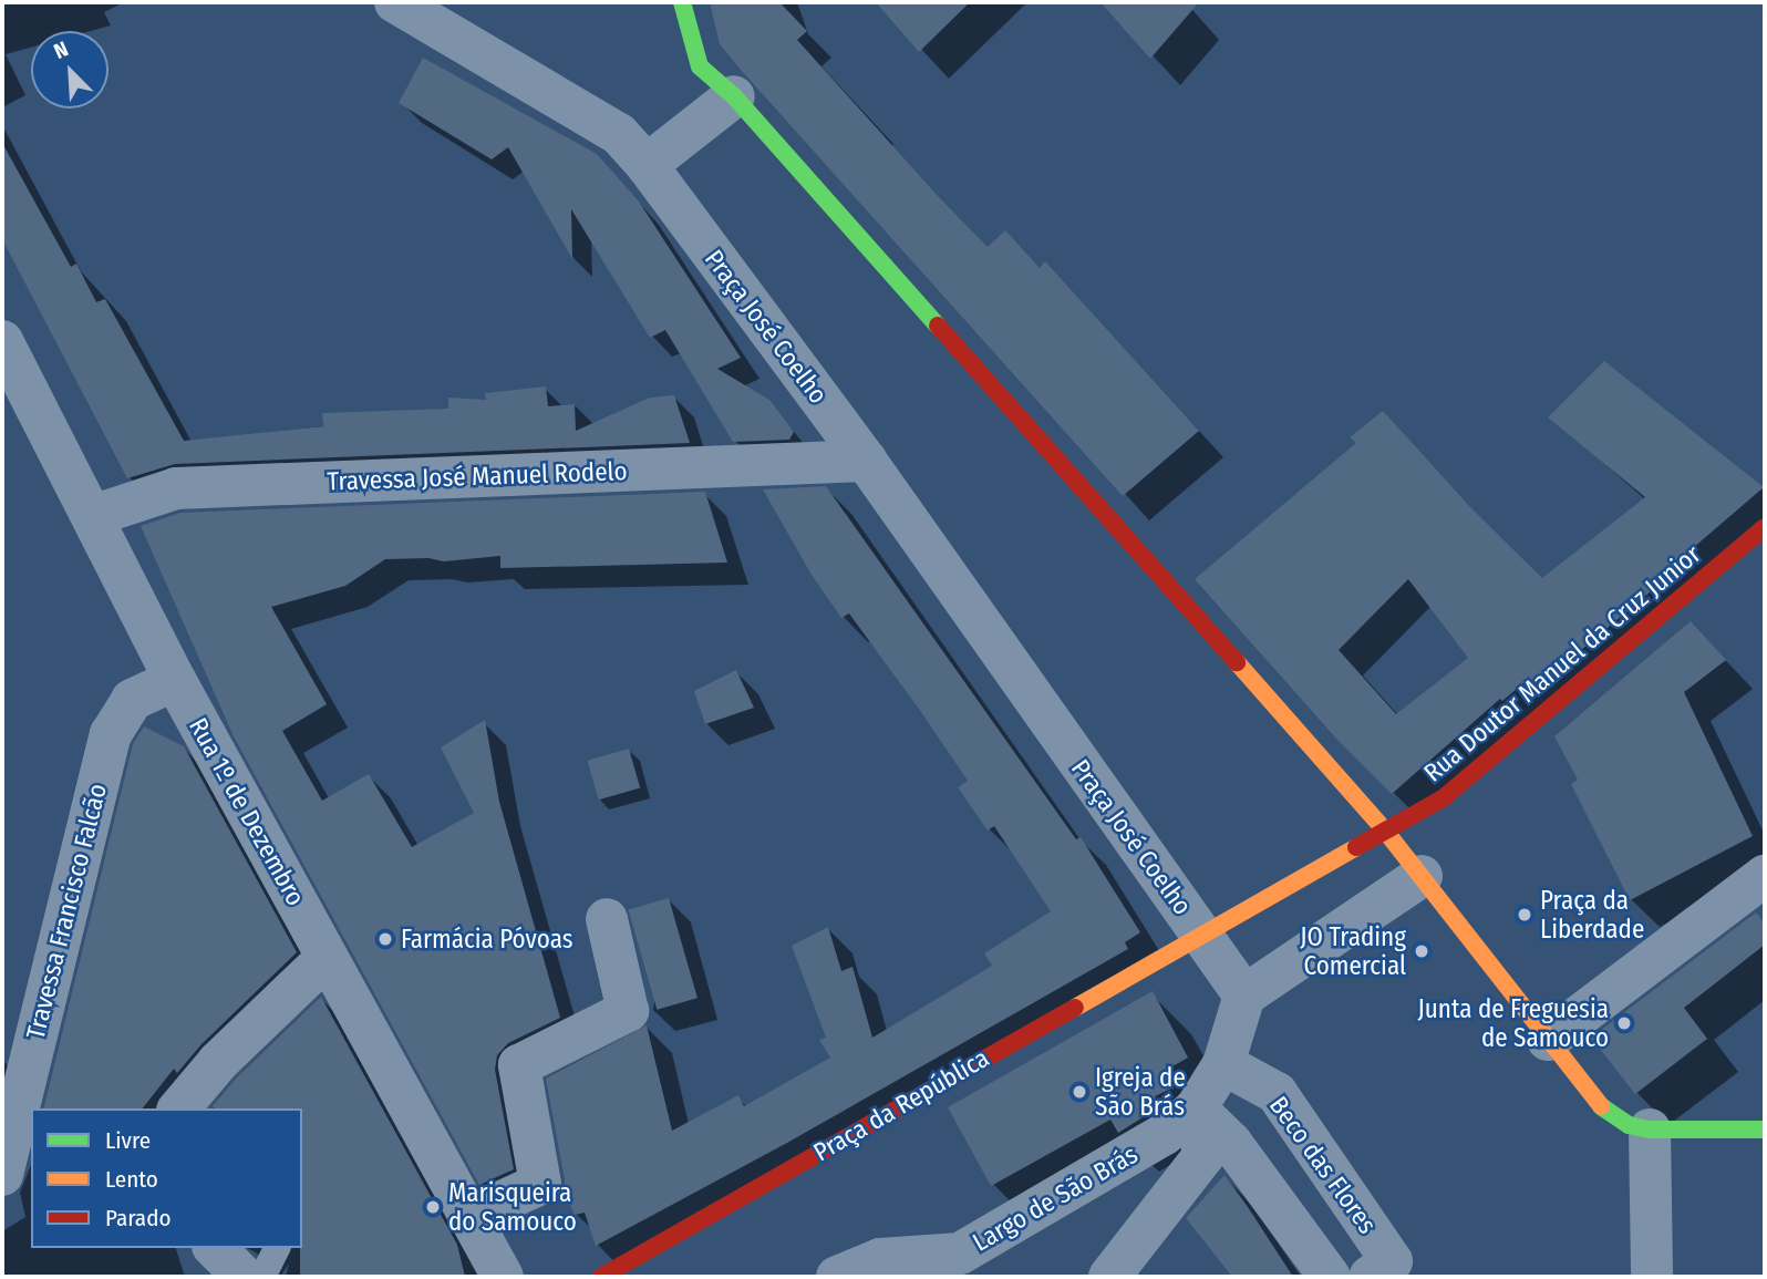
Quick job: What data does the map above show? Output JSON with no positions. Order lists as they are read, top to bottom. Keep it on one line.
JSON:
{"streets":{"street":["Praça José Coelho","Travessa José Manuel Rodelo","Rua Doutor Manuel da Cruz Junior","Rua 1º de Dezembro","Travessa Francisco Falcão","Praça da República","Beco das Flores","Largo de São Brás"]},"crossings":[["Praça José Coelho","Travessa José Manuel Rodelo"],["Praça José Coelho","Rua Doutor Manuel da Cruz Junior"],["Praça José Coelho","Praça da República"],["Travessa José Manuel Rodelo","Rua 1º de Dezembro"],["Rua 1º de Dezembro","Travessa Francisco Falcão"],["Beco das Flores","Largo de São Brás"]],"places":["Praça da Liberdade","Farmácia Póvoas","JO Trading Comercial","Junta de Freguesia de Samouco","Igreja de São Brás","Marisqueira do Samouco"],"legend":["Livre","Lento","Parado"],"north":"top left"}
